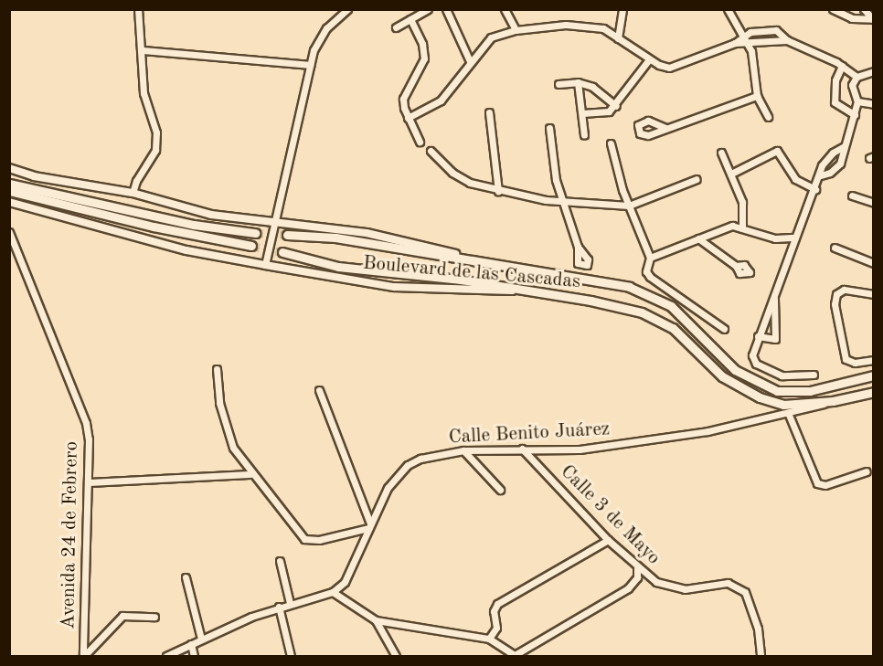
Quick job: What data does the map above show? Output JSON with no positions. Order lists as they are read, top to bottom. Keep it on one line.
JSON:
{"streets":{"main road":["Boulevard de las Cascadas"],"street":["Calle Benito Juárez","Calle 3 de Mayo","Avenida 24 de Febrero"]},"crossings":[["Boulevard de las Cascadas","Calle Benito Juárez"],["Calle Benito Juárez","Calle 3 de Mayo"]]}
